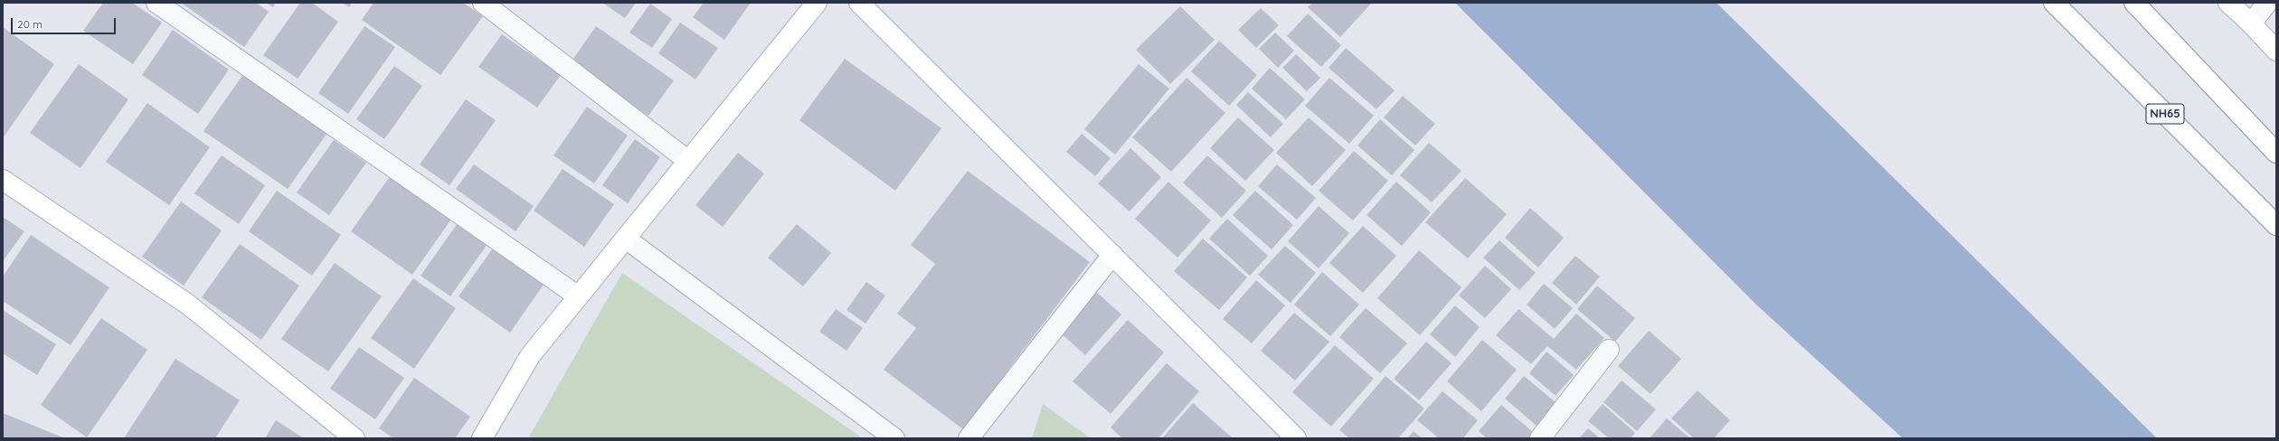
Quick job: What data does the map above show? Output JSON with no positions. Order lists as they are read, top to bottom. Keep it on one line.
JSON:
{"streets":{"main road":["NH65"]},"scale_bar":"20 m"}
